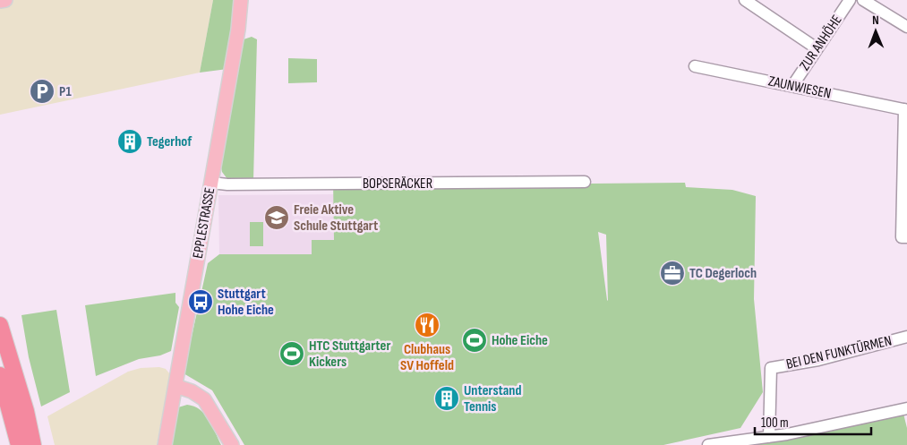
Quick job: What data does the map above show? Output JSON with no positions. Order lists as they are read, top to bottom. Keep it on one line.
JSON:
{"streets":{"main road":["EPPLESTRASSE"],"street":["ZUR ANHÖHE","ZAUNWIESEN","BOPSERÄCKER","BEI DEN FUNKTÜRMEN"]},"crossings":[["ZUR ANHÖHE","ZAUNWIESEN"],["BOPSERÄCKER","EPPLESTRASSE"]],"places":{"parking":["P1"],"building":["Tegerhof","Unterstand Tennis"],"school or university":["Freie Aktive Schule Stuttgart"],"office":["TC Degerloch"],"bus stop":["Stuttgart Hohe Eiche"],"restaurant":["Clubhaus SV Hoffeld"],"sports":["Hohe Eiche","HTC Stuttgarter Kickers"]},"scale_bar":"100 m","north":"top"}
